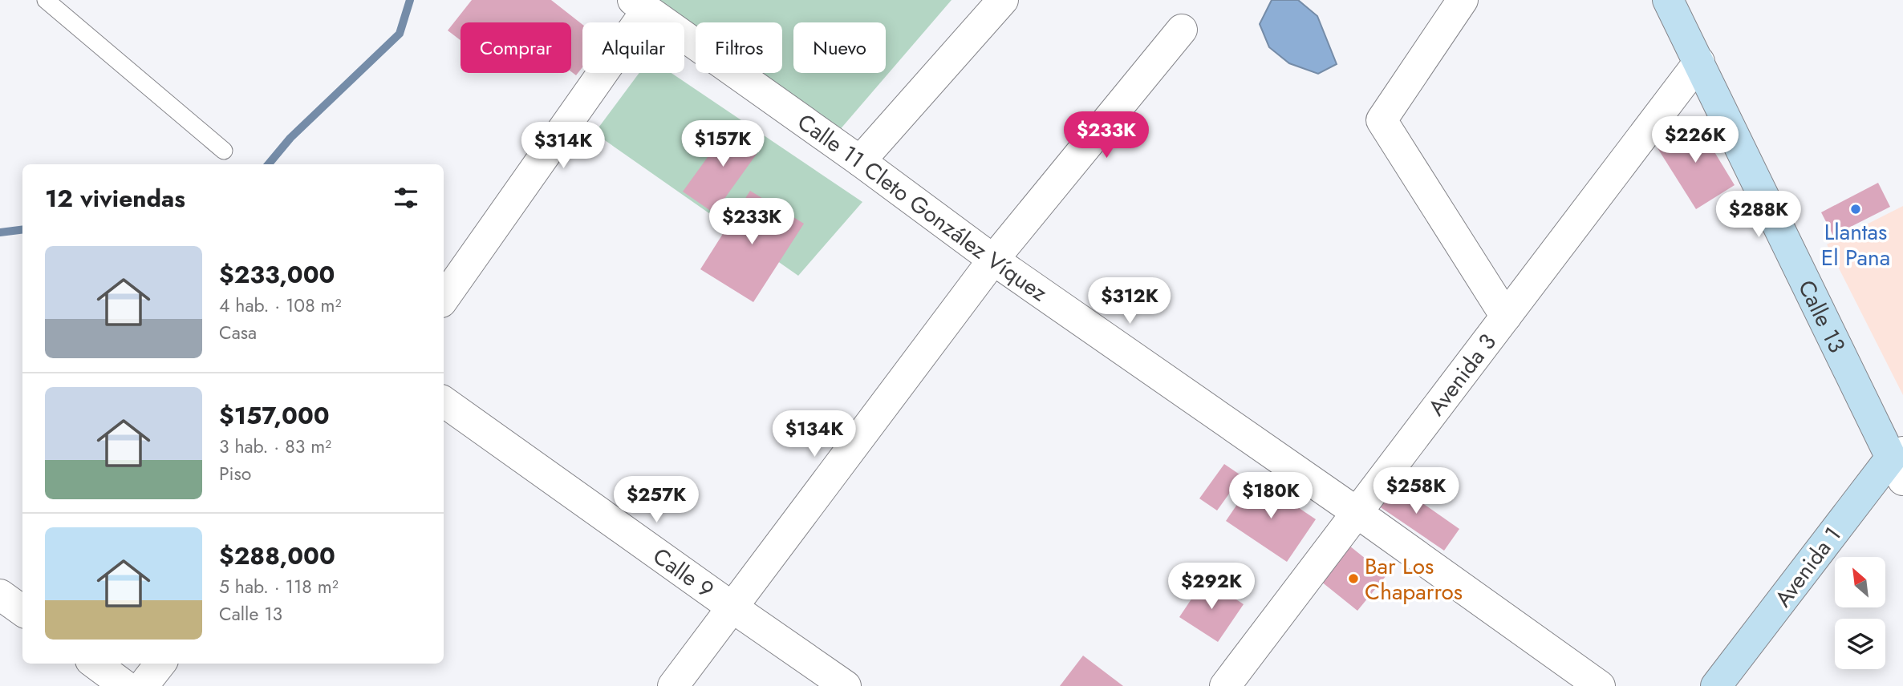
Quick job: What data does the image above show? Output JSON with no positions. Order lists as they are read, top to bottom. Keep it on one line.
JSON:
{"streets":{"street":["Calle 11 Cleto González Víquez","Calle 13","Avenida 3","Avenida 1","Calle 9"]},"crossings":[["Calle 11 Cleto González Víquez","Avenida 3"],["Calle 13","Avenida 3"],["Calle 13","Avenida 1"]],"places":["Llantas El Pana","Bar Los Chaparros"],"north":"top left","page":{"chip":["Comprar","Alquilar","Filtros","Nuevo"],"price":["$233K","$226K","$157K","$314K","$288K","$233K","$312K","$134K","$258K","$180K","$257K","$292K"],"heading":"12 viviendas","list":[{"name":"$233,000","note":"4 hab. · 108 m² · Casa"},{"name":"$157,000","note":"3 hab. · 83 m² · Piso"},{"name":"$288,000","note":"5 hab. · 118 m² · Calle 13"}]}}
